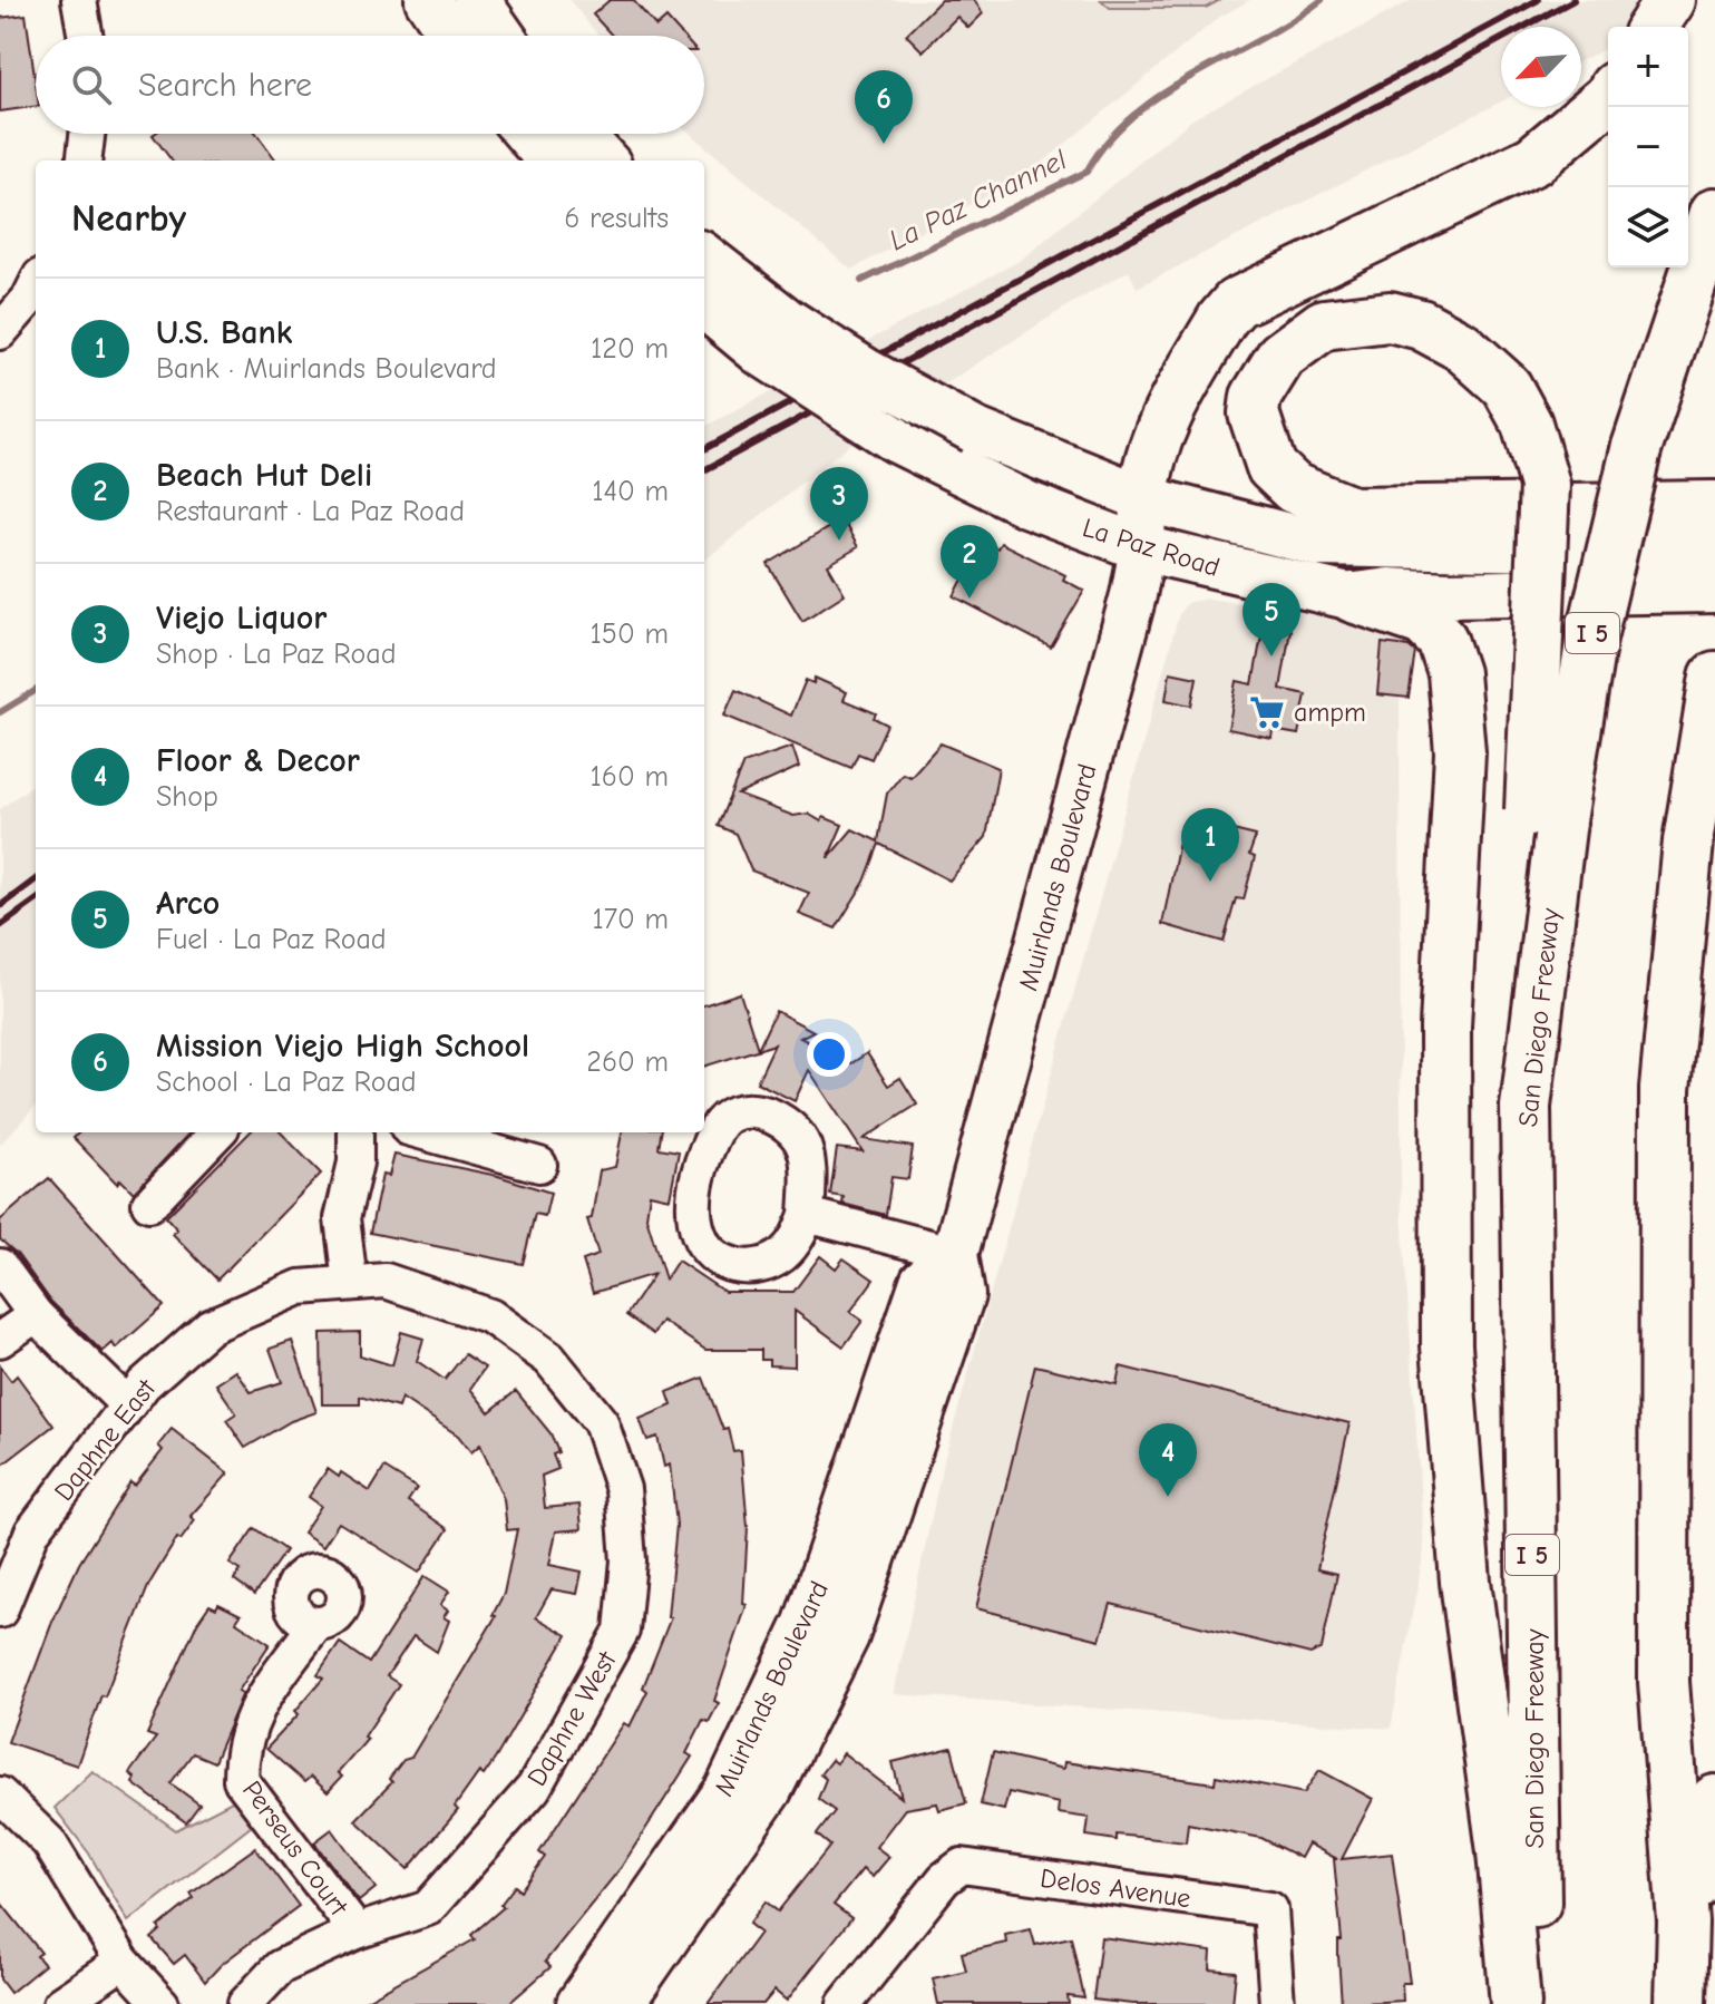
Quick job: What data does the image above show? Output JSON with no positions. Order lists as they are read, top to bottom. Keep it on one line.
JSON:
{"streets":{"highway":["I 5","San Diego Freeway"],"main road":["La Paz Road","Muirlands Boulevard"],"street":["Daphne East","Daphne West","Perseus Court","Delos Avenue"]},"crossings":[["La Paz Road","Muirlands Boulevard"],["I 5","San Diego Freeway"],["Daphne East","Daphne West"],["Daphne West","Perseus Court"]],"water":["La Paz Channel"],"places":{"supermarket":["ampm"]},"north":"bottom left","page":{"map_buttons":["+","−"],"search":"Search here","pins":["6","3","2","5","1","4"],"heading":["Nearby","6 results"],"list":[{"mark":"1","name":"U.S. Bank","note":"Bank · Muirlands Boulevard","value":"120 m"},{"mark":"2","name":"Beach Hut Deli","note":"Restaurant · La Paz Road","value":"140 m"},{"mark":"3","name":"Viejo Liquor","note":"Shop · La Paz Road","value":"150 m"},{"mark":"4","name":"Floor & Decor","note":"Shop","value":"160 m"},{"mark":"5","name":"Arco","note":"Fuel · La Paz Road","value":"170 m"},{"mark":"6","name":"Mission Viejo High School","note":"School · La Paz Road","value":"260 m"}]}}
